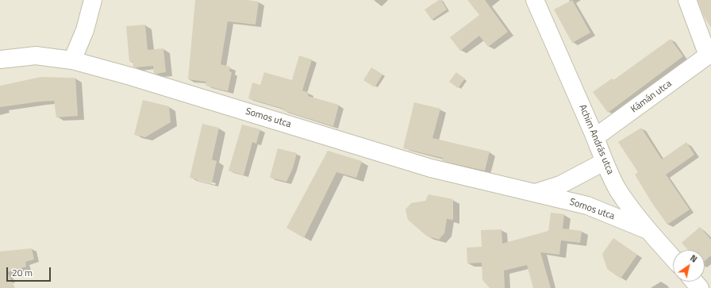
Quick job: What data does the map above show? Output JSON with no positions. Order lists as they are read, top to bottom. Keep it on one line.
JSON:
{"streets":{"street":["Kámán utca","Somos utca","Achim András utca"]},"crossings":[["Kámán utca","Achim András utca"],["Somos utca","Achim András utca"]],"scale_bar":"20 m","north":"top right"}
